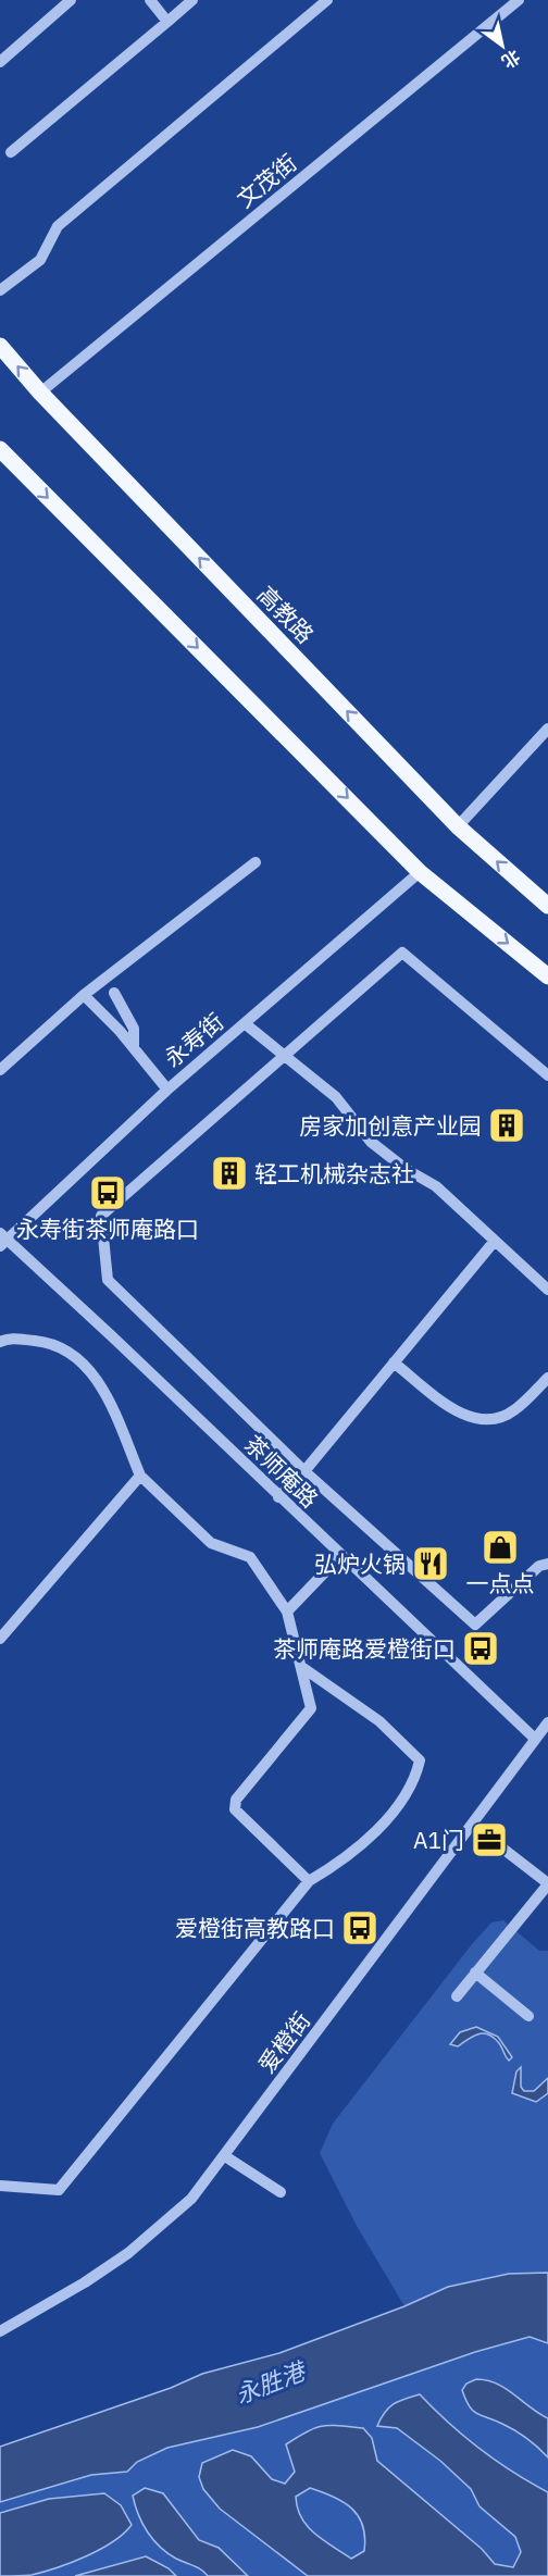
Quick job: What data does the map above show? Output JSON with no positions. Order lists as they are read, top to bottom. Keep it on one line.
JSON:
{"streets":{"main road":["高教路"],"street":["文茂街","永寿街","茶师庵路","爱橙街"]},"crossings":[["文茂街","高教路"],["永寿街","茶师庵路"],["茶师庵路","爱橙街"]],"water":["永胜港"],"places":{"building":["房家加创意产业园","轻工机械杂志社"],"bus stop":["永寿街茶师庵路口","茶师庵路爱橙街口","爱橙街高教路口"],"shop":["一点点"],"restaurant":["弘炉火锅"],"office":["A1门"]},"north":"bottom right"}
